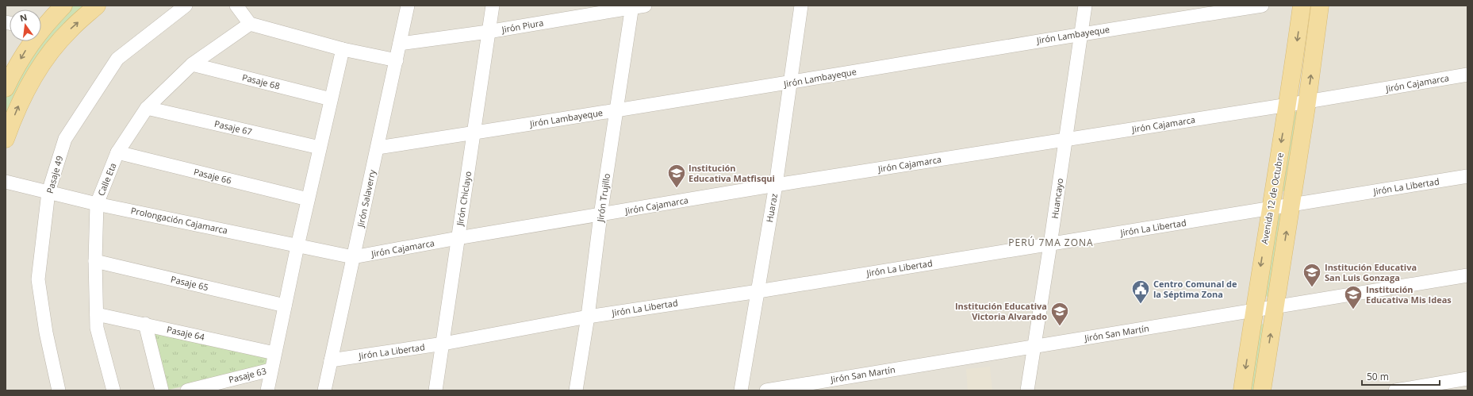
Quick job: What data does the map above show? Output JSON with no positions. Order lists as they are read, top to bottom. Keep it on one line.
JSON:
{"streets":{"main road":["Avenida 12 de Octubre"],"street":["Jirón Piura","Jirón Lambayeque","Pasaje 68","Jirón Cajamarca","Pasaje 67","Pasaje 49","Pasaje 66","Calle Eta","Jirón La Libertad","Jirón Trujillo","Jirón Salaverry","Jirón Chiclayo","Huancayo","Huaraz","Prolongación Cajamarca","Pasaje 65","Pasaje 64","Jirón San Martín","Pasaje 63"]},"crossings":[["Jirón Piura","Jirón Trujillo"],["Jirón Piura","Jirón Salaverry"],["Jirón Piura","Jirón Chiclayo"],["Jirón Lambayeque","Jirón Trujillo"],["Jirón Lambayeque","Jirón Salaverry"],["Jirón Lambayeque","Jirón Chiclayo"],["Jirón Lambayeque","Huancayo"],["Jirón Lambayeque","Huaraz"],["Pasaje 68","Calle Eta"],["Jirón Cajamarca","Jirón Trujillo"],["Jirón Cajamarca","Jirón Salaverry"],["Jirón Cajamarca","Jirón Chiclayo"],["Jirón Cajamarca","Huancayo"],["Jirón Cajamarca","Avenida 12 de Octubre"],["Jirón Cajamarca","Huaraz"],["Jirón Cajamarca","Prolongación Cajamarca"],["Pasaje 67","Calle Eta"],["Pasaje 49","Prolongación Cajamarca"],["Pasaje 66","Calle Eta"],["Calle Eta","Prolongación Cajamarca"],["Calle Eta","Pasaje 65"],["Calle Eta","Pasaje 64"],["Jirón La Libertad","Jirón Trujillo"],["Jirón La Libertad","Jirón Salaverry"],["Jirón La Libertad","Jirón Chiclayo"],["Jirón La Libertad","Huancayo"],["Jirón La Libertad","Avenida 12 de Octubre"],["Jirón La Libertad","Huaraz"],["Jirón Salaverry","Prolongación Cajamarca"],["Huancayo","Jirón San Martín"],["Avenida 12 de Octubre","Jirón San Martín"]],"districts":["PERÚ 7MA ZONA"],"places":{"school or university":["Institución Educativa Matfisqui","Institución Educativa San Luis Gonzaga","Institución Educativa Mis Ideas","Institución Educativa Victoria Alvarado"],"public building":["Centro Comunal de la Séptima Zona"]},"scale_bar":"50 m","north":"top"}
